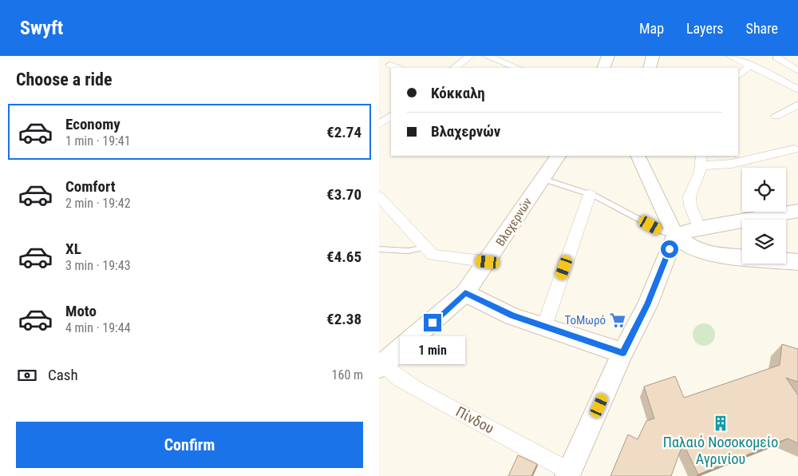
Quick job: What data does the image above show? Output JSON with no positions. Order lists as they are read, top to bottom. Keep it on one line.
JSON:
{"streets":{"street":["Βλαχερνών","Πίνδου"]},"crossings":[["Βλαχερνών","Πίνδου"]],"places":{"supermarket":["ΤοΜωρό"],"building":["Παλαιό Νοσοκομείο Αγρινίου"]},"page":{"header":"Swyft","nav":["Map","Layers","Share"],"heading":"Choose a ride","banner":["Κόκκαλη","Βλαχερνών"],"list":[{"name":"Economy","note":"1 min · 19:41","value":"€2.74"},{"name":"Comfort","note":"2 min · 19:42","value":"€3.70"},{"name":"XL","note":"3 min · 19:43","value":"€4.65"},{"name":"Moto","note":"4 min · 19:44","value":"€2.38"}],"bubble":"1 min","pay":["Cash","160 m"],"buttons":"Confirm"}}
